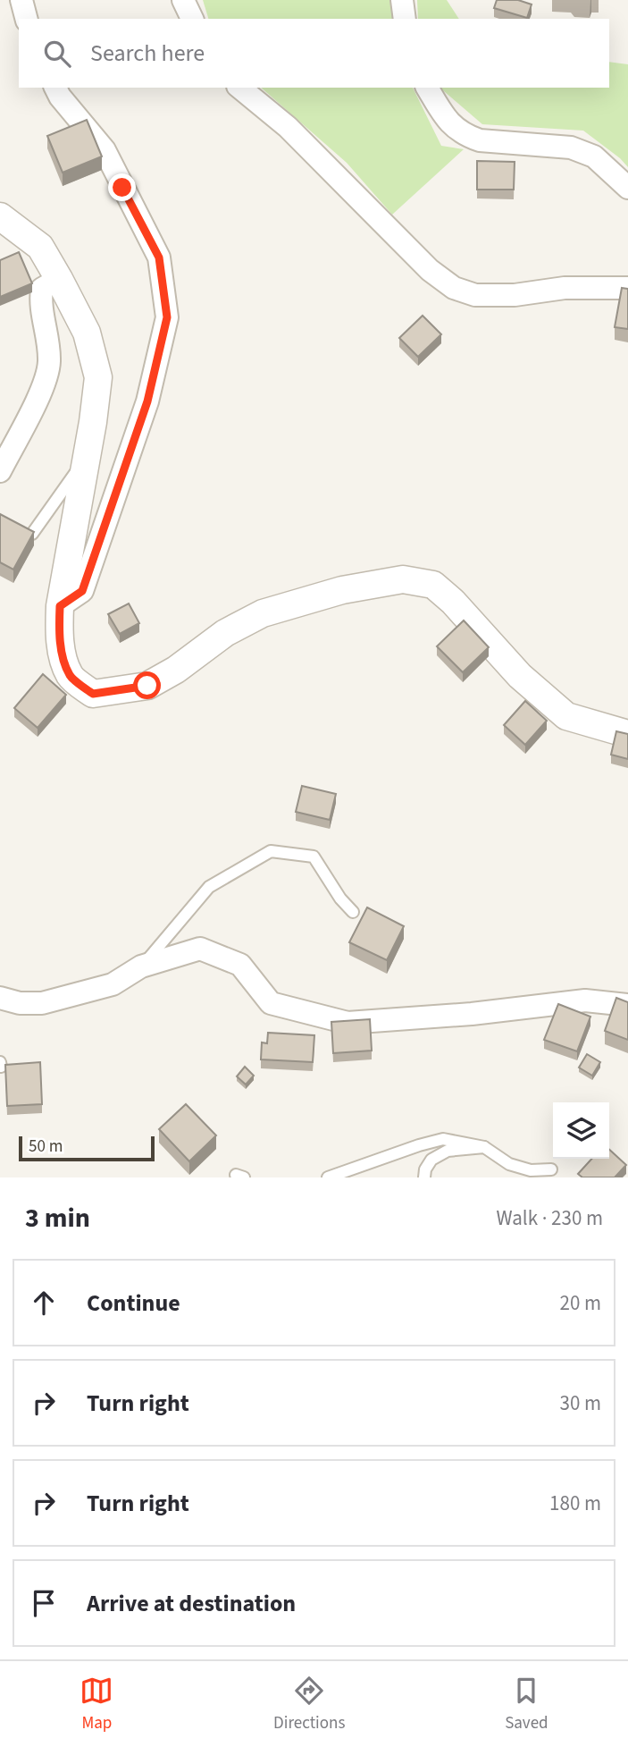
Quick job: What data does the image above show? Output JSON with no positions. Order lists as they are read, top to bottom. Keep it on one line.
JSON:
{"scale_bar":"50 m","page":{"search":"Search here","scale":"50 m","heading":["3 min","Walk · 230 m"],"list":[["Continue","20 m"],["Turn right","30 m"],["Turn right","180 m"],"Arrive at destination"],"nav":["Map","Directions","Saved"]}}
